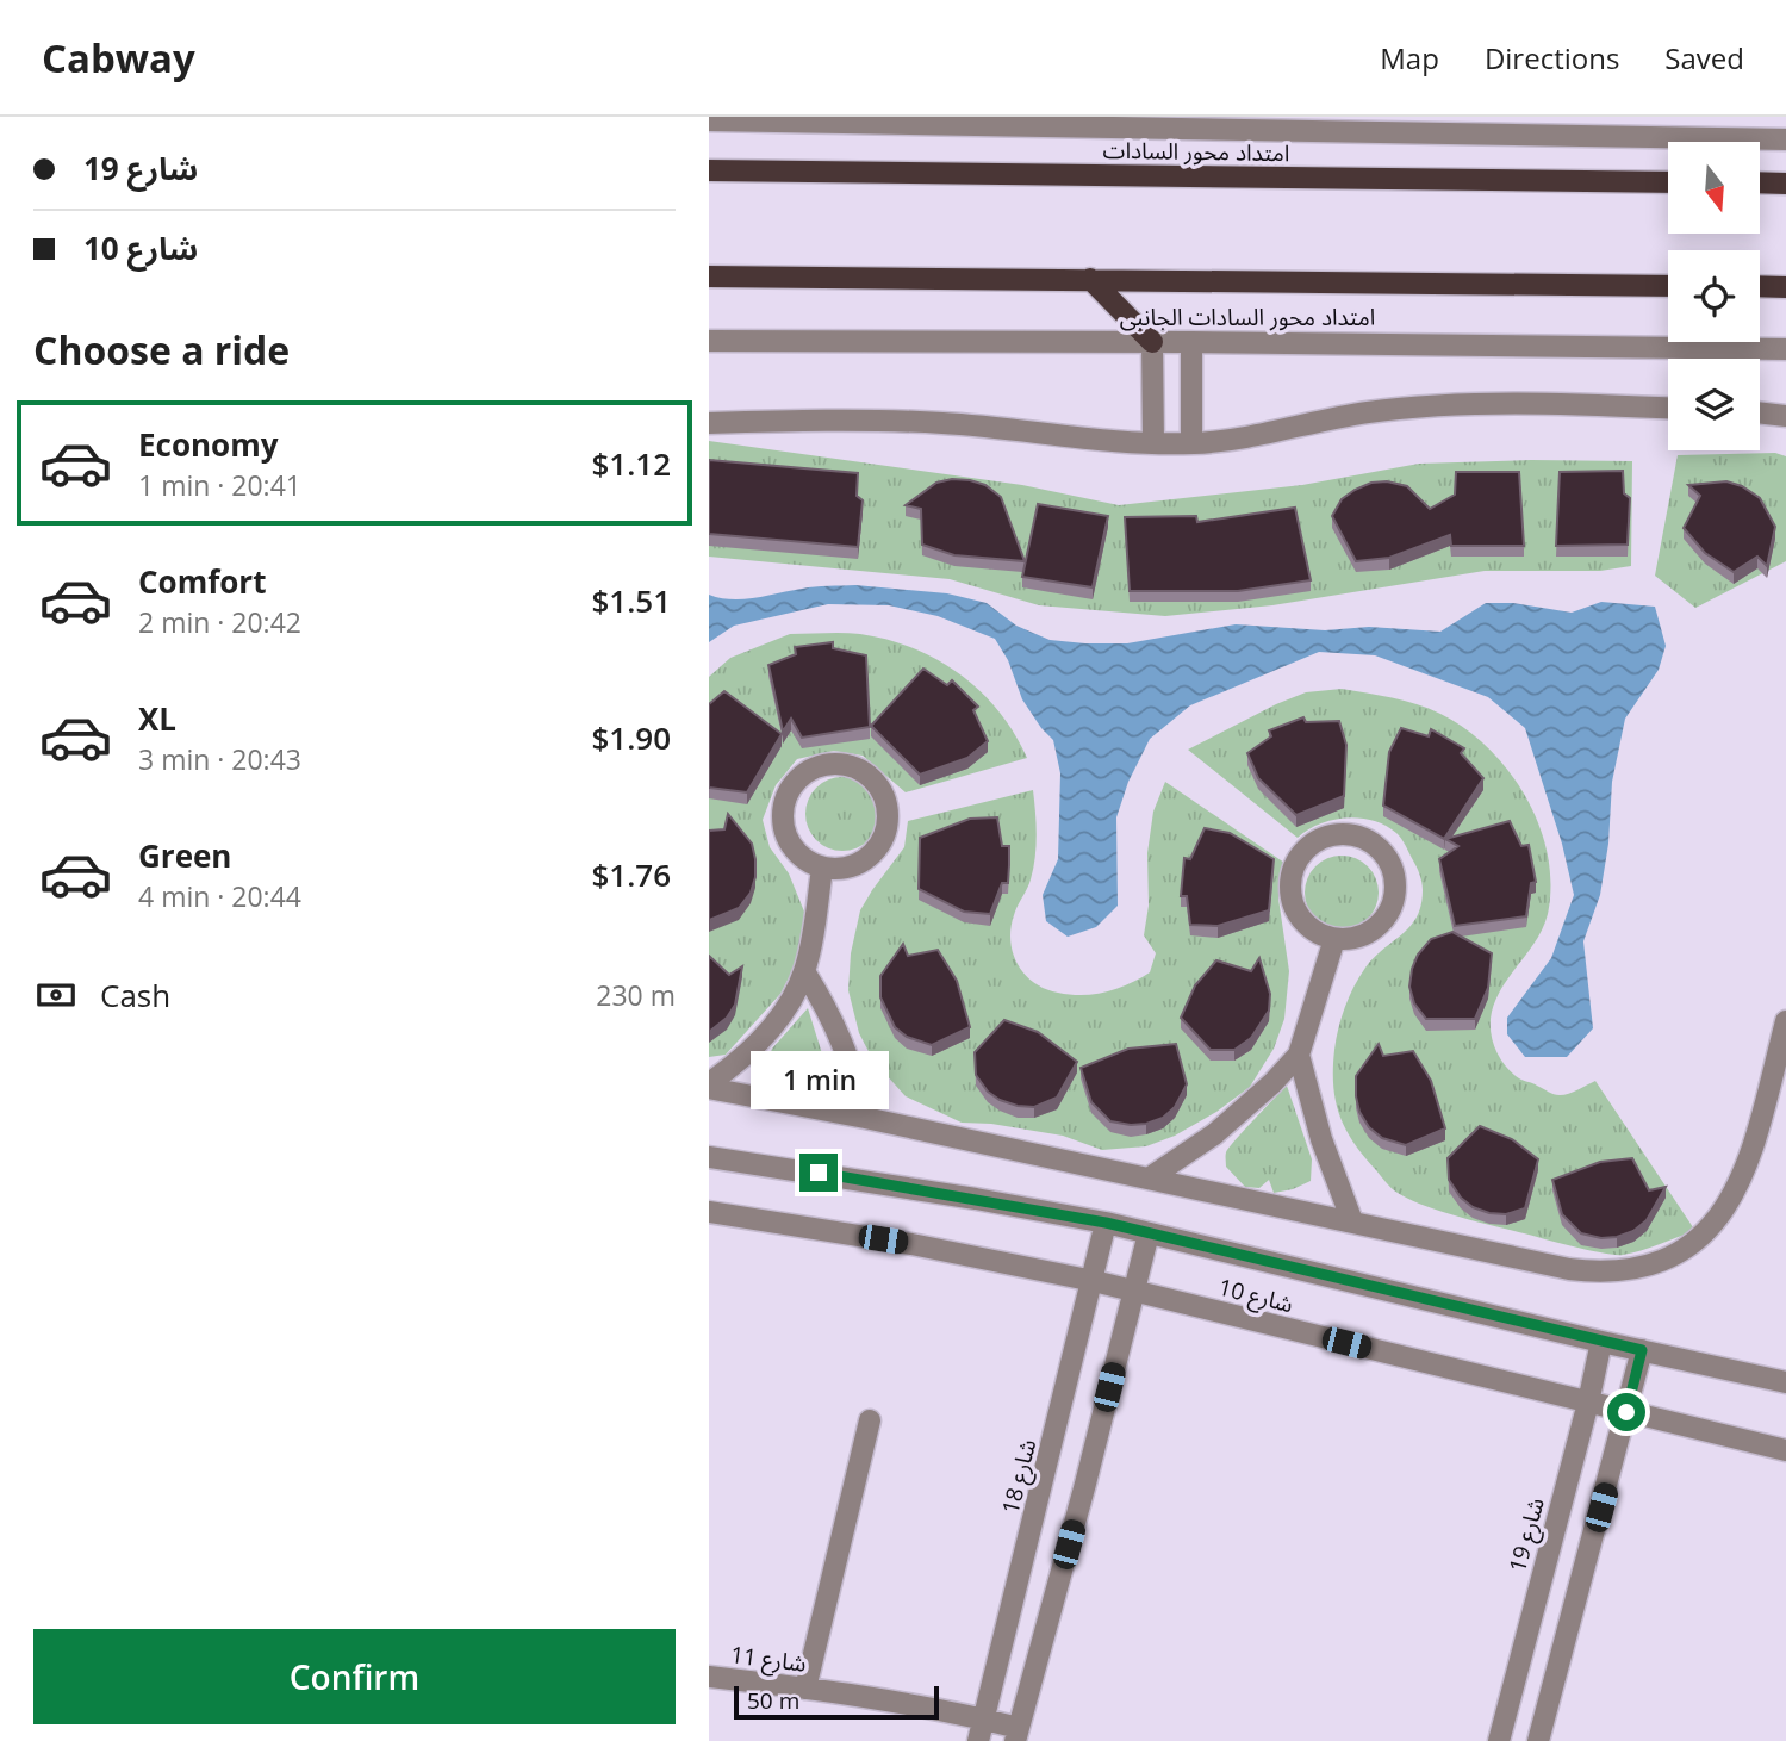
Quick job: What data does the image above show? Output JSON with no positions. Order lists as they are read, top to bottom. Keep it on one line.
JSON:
{"streets":{"main road":["امتداد محور السادات"],"street":["امتداد محور السادات الجانبى","شارع 10","شارع 18","شارع 19","شارع 11"]},"crossings":[["شارع 10","شارع 18"],["شارع 10","شارع 19"],["شارع 18","شارع 11"]],"scale_bar":"50 m","north":"bottom","page":{"header":"Cabway","nav":["Map","Directions","Saved"],"banner":["شارع 19","شارع 10"],"heading":"Choose a ride","list":[{"name":"Economy","note":"1 min · 20:41","value":"$1.12"},{"name":"Comfort","note":"2 min · 20:42","value":"$1.51"},{"name":"XL","note":"3 min · 20:43","value":"$1.90"},{"name":"Green","note":"4 min · 20:44","value":"$1.76"}],"pay":["Cash","230 m"],"bubble":"1 min","buttons":"Confirm","scale":"50 m"}}
